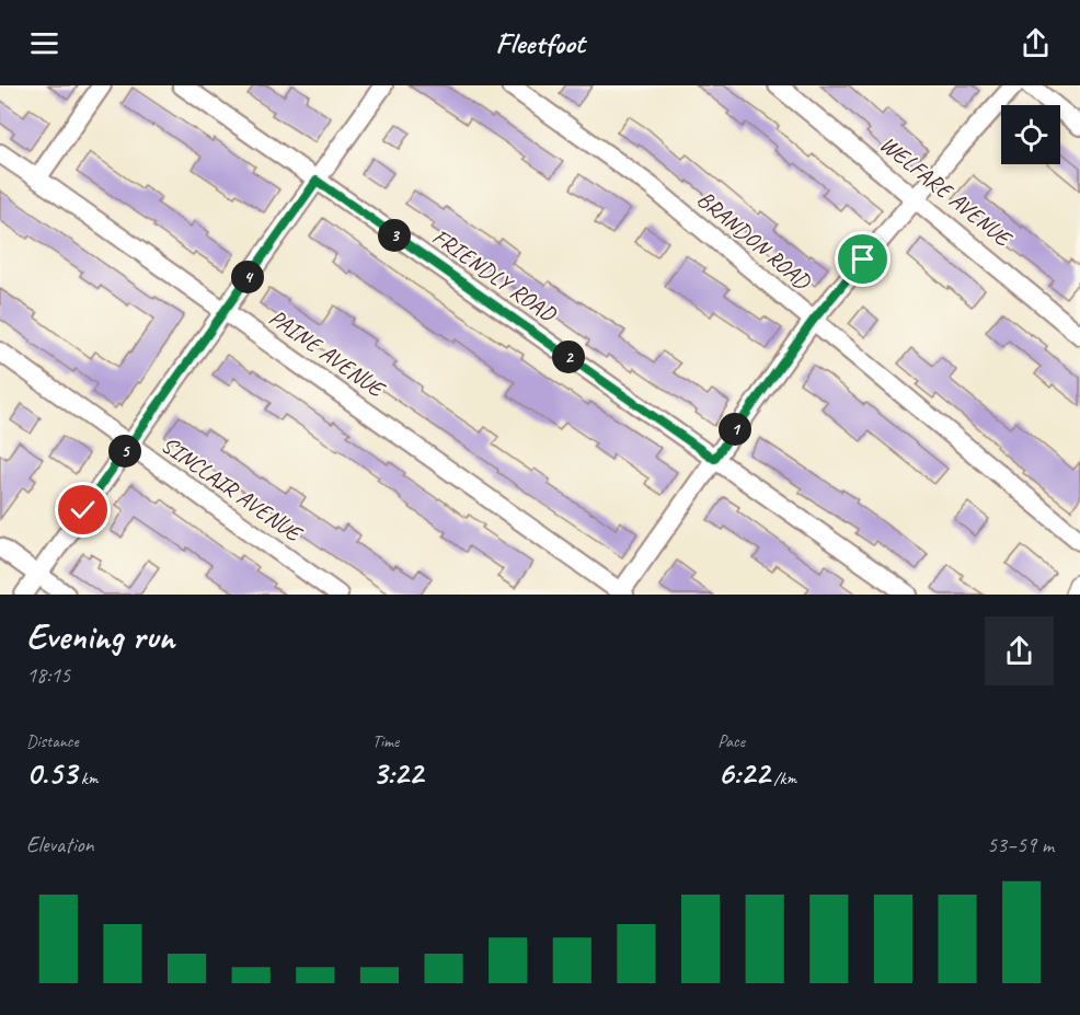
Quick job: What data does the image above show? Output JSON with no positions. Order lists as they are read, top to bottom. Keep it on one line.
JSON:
{"streets":{"street":["WELFARE AVENUE","BRANDON ROAD","FRIENDLY ROAD","PAINE AVENUE","SINCLAIR AVENUE"]},"page":{"header":"Fleetfoot","pins":["3","4","2","1","5"],"heading":["Evening run","18:15"],"stats":[["Distance","0.53 km"],["Time","3:22"],["Pace","6:22 /km"]],"chart":["Elevation","53–59 m"]}}
